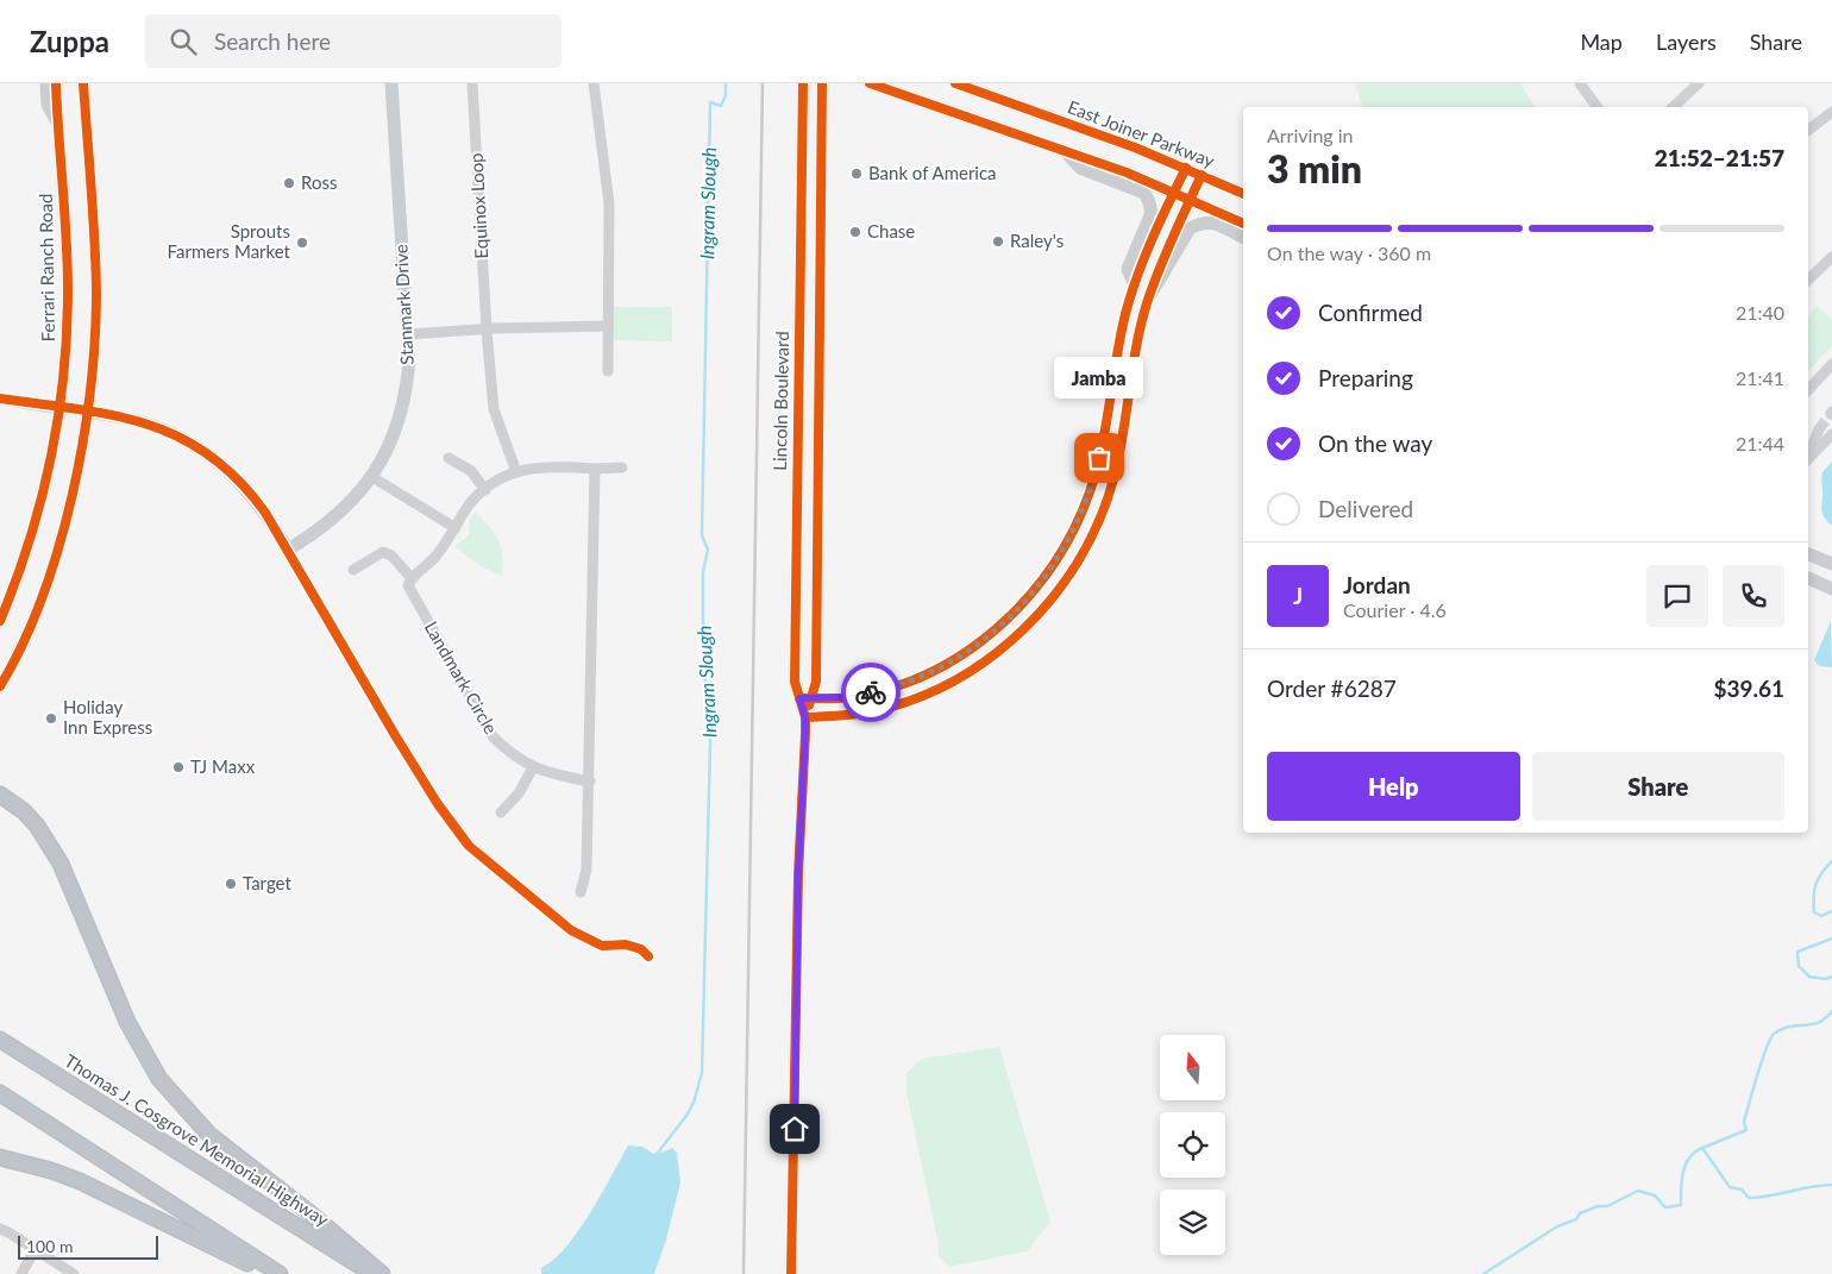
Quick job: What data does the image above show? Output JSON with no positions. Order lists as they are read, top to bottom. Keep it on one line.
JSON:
{"streets":{"highway":["Thomas J. Cosgrove Memorial Highway"],"main road":["East Joiner Parkway","Ferrari Ranch Road","Stanmark Drive","Lincoln Boulevard"],"street":["Equinox Loop","Landmark Circle"]},"water":["Ingram Slough"],"places":["Bank of America","Ross","Chase","Raley's","Sprouts Farmers Market","Jamba","Holiday Inn Express","TJ Maxx","Target"],"scale_bar":"100 m","north":"top","page":{"header":"Zuppa","search":"Search here","nav":["Map","Layers","Share"],"heading":["3 min","Arriving in","21:52–21:57"],"panel":["Jordan","Courier · 4.6","Order #6287","$39.61"],"bar":"On the way · 360 m","list":[["Confirmed","21:40"],["Preparing","21:41"],["On the way","21:44"],"Delivered"],"bubble":"Jamba","round":"J","buttons":["Help","Share"],"scale":"100 m"}}
